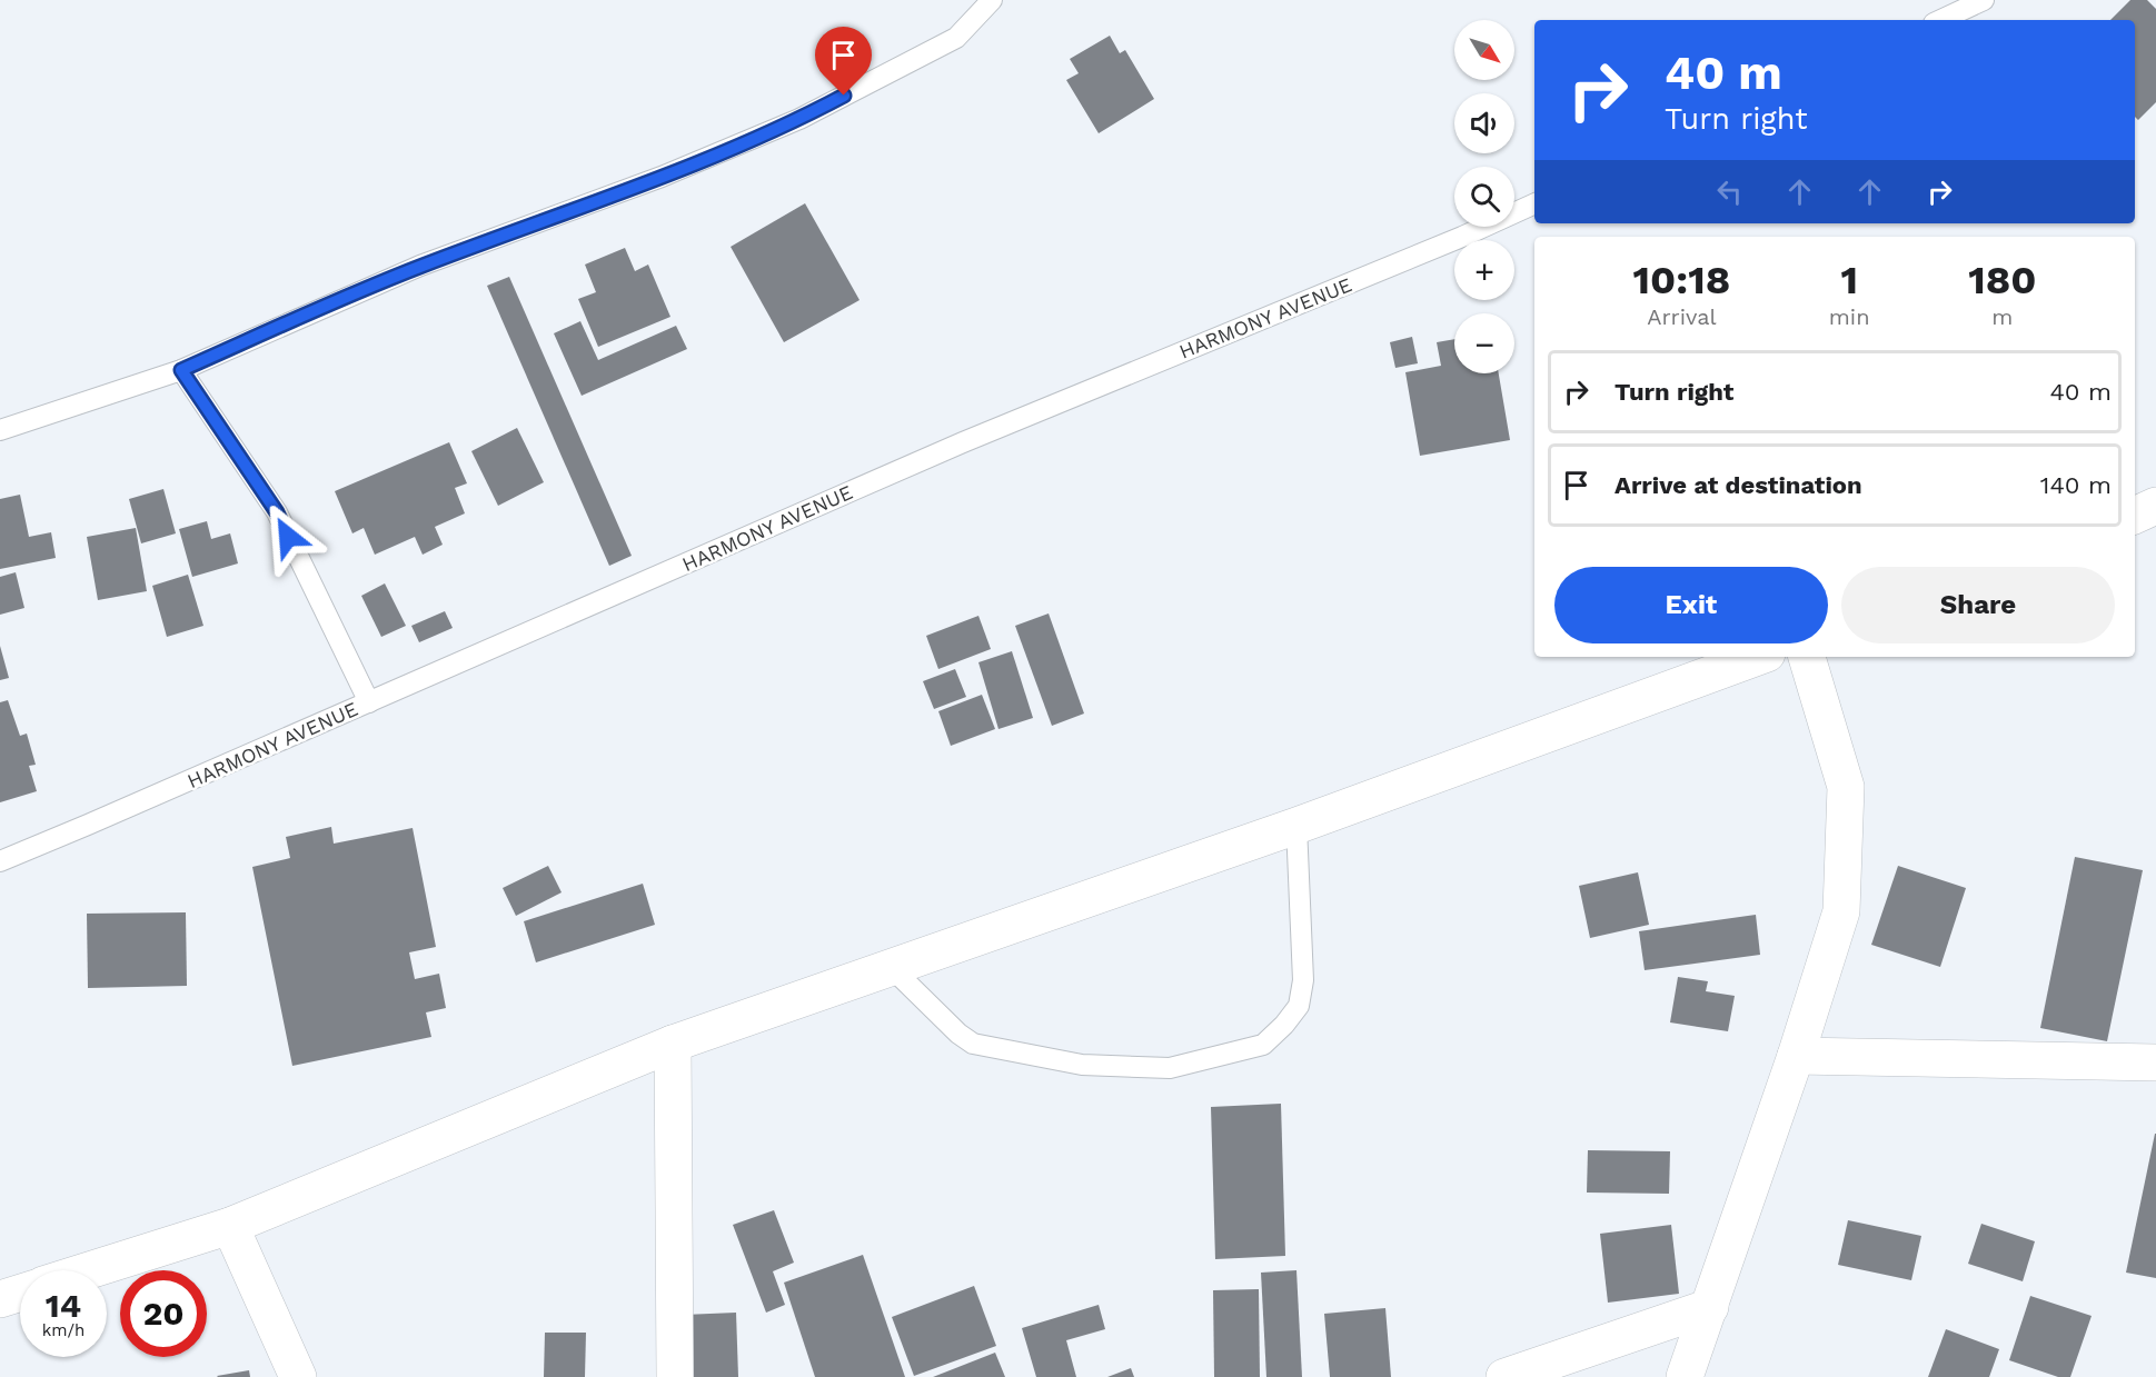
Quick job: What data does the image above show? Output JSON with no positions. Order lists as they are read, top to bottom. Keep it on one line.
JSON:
{"streets":{"lane":["HARMONY AVENUE"]},"north":"bottom right","page":{"map_buttons":["+","−"],"turn":["40 m","Turn right"],"eta":["10:18","Arrival","1","min","180","m"],"list":[{"name":"Turn right","value":"40 m"},{"name":"Arrive at destination","value":"140 m"}],"buttons":["Exit","Share"],"speed":"14 km/h","limit":"20"}}
